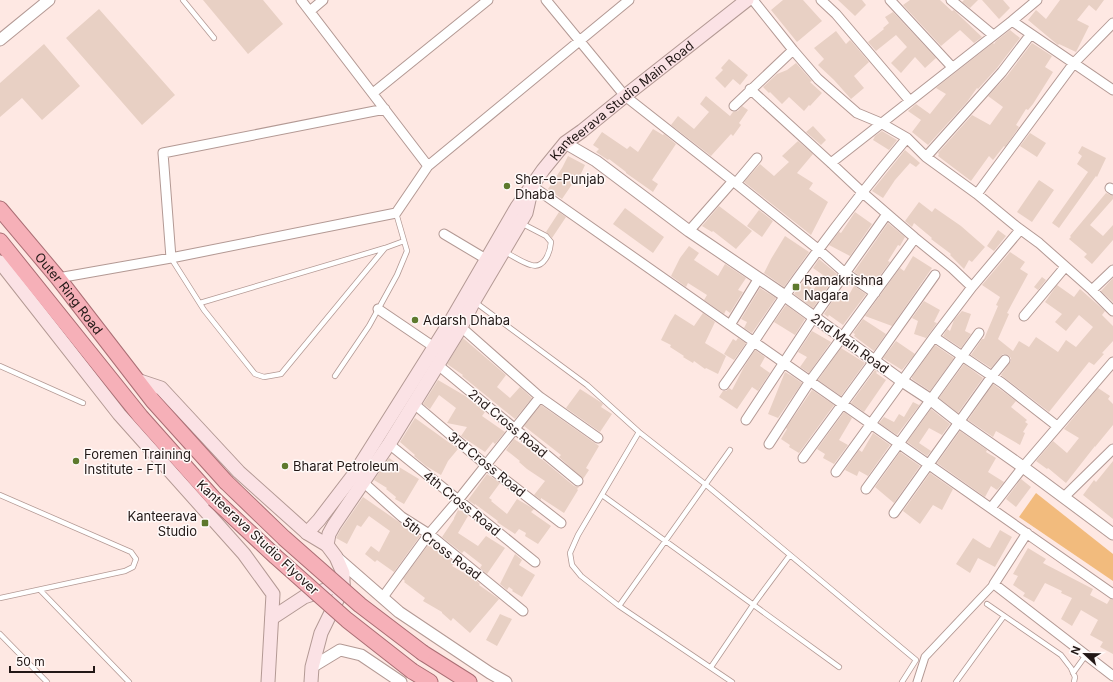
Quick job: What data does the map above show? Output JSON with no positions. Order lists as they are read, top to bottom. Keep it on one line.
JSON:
{"streets":{"highway":["Outer Ring Road","Kanteerava Studio Flyover"],"main road":["Kanteerava Studio Main Road"],"street":["2nd Main Road","2nd Cross Road","3rd Cross Road","4th Cross Road","5th Cross Road"]},"crossings":[["Kanteerava Studio Main Road","2nd Main Road"],["Outer Ring Road","Kanteerava Studio Flyover"]],"places":{"other":["Sher-e-Punjab Dhaba","Adarsh Dhaba","Foremen Training Institute - FTI","Bharat Petroleum"],"transit":["Ramakrishna Nagara","Kanteerava Studio"]},"scale_bar":"50 m","north":"left"}
